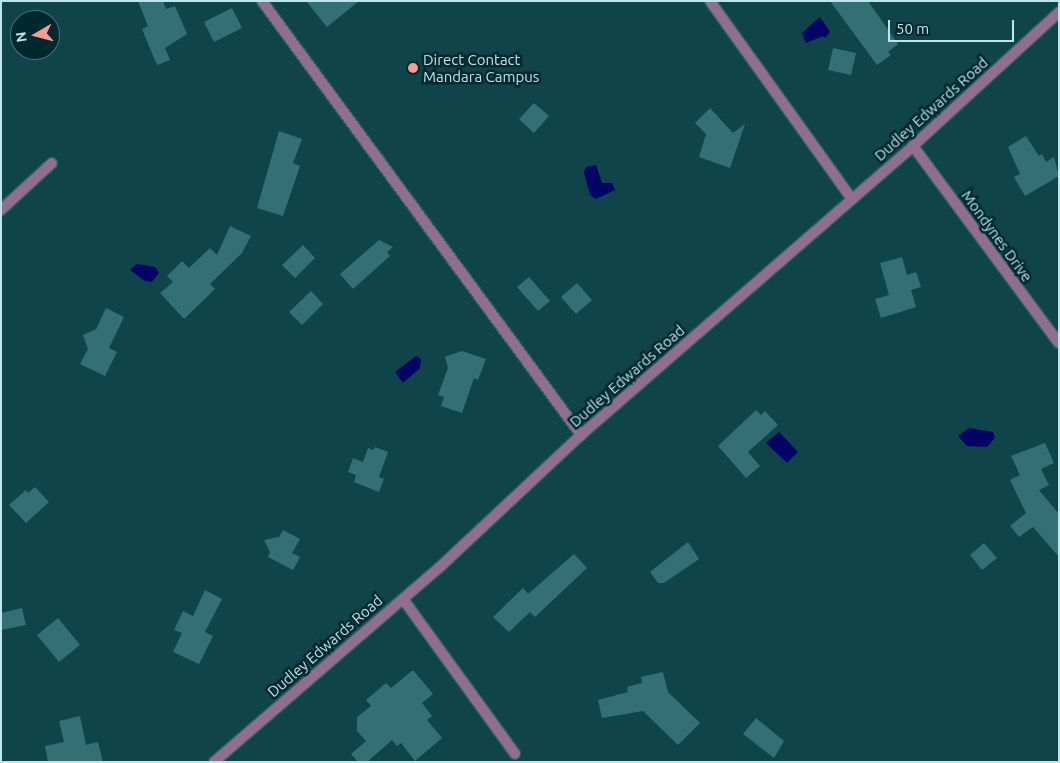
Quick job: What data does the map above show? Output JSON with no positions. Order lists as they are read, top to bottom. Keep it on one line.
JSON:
{"streets":{"street":["Dudley Edwards Road","Mondynes Drive"]},"crossings":[["Dudley Edwards Road","Mondynes Drive"]],"places":["Direct Contact Mandara Campus"],"scale_bar":"50 m","north":"left"}
